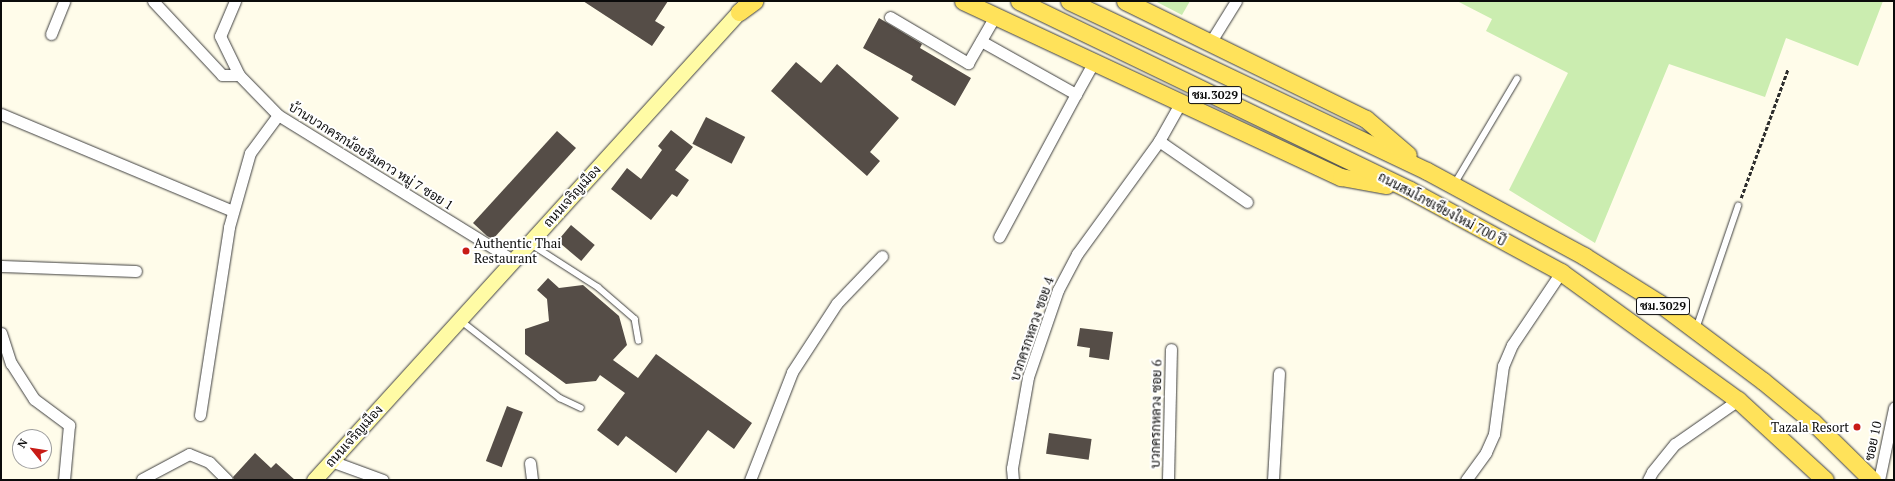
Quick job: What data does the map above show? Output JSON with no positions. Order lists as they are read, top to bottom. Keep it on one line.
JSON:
{"streets":{"main road":["ชม.3029","ถนนเจริญเมือง","ถนนสมโภชเชียงใหม่ 700 ปี"],"street":["บ้านบวกครกน้อยริมคาว หมู่ 7 ซอย 1","บวกครกหลวง ซอย 4","บวกครกหลวง ซอย 6","ซอย 10"]},"crossings":[["บ้านบวกครกน้อยริมคาว หมู่ 7 ซอย 1","ถนนเจริญเมือง"]],"places":["Authentic Thai Restaurant","Tazala Resort"],"north":"top left"}
